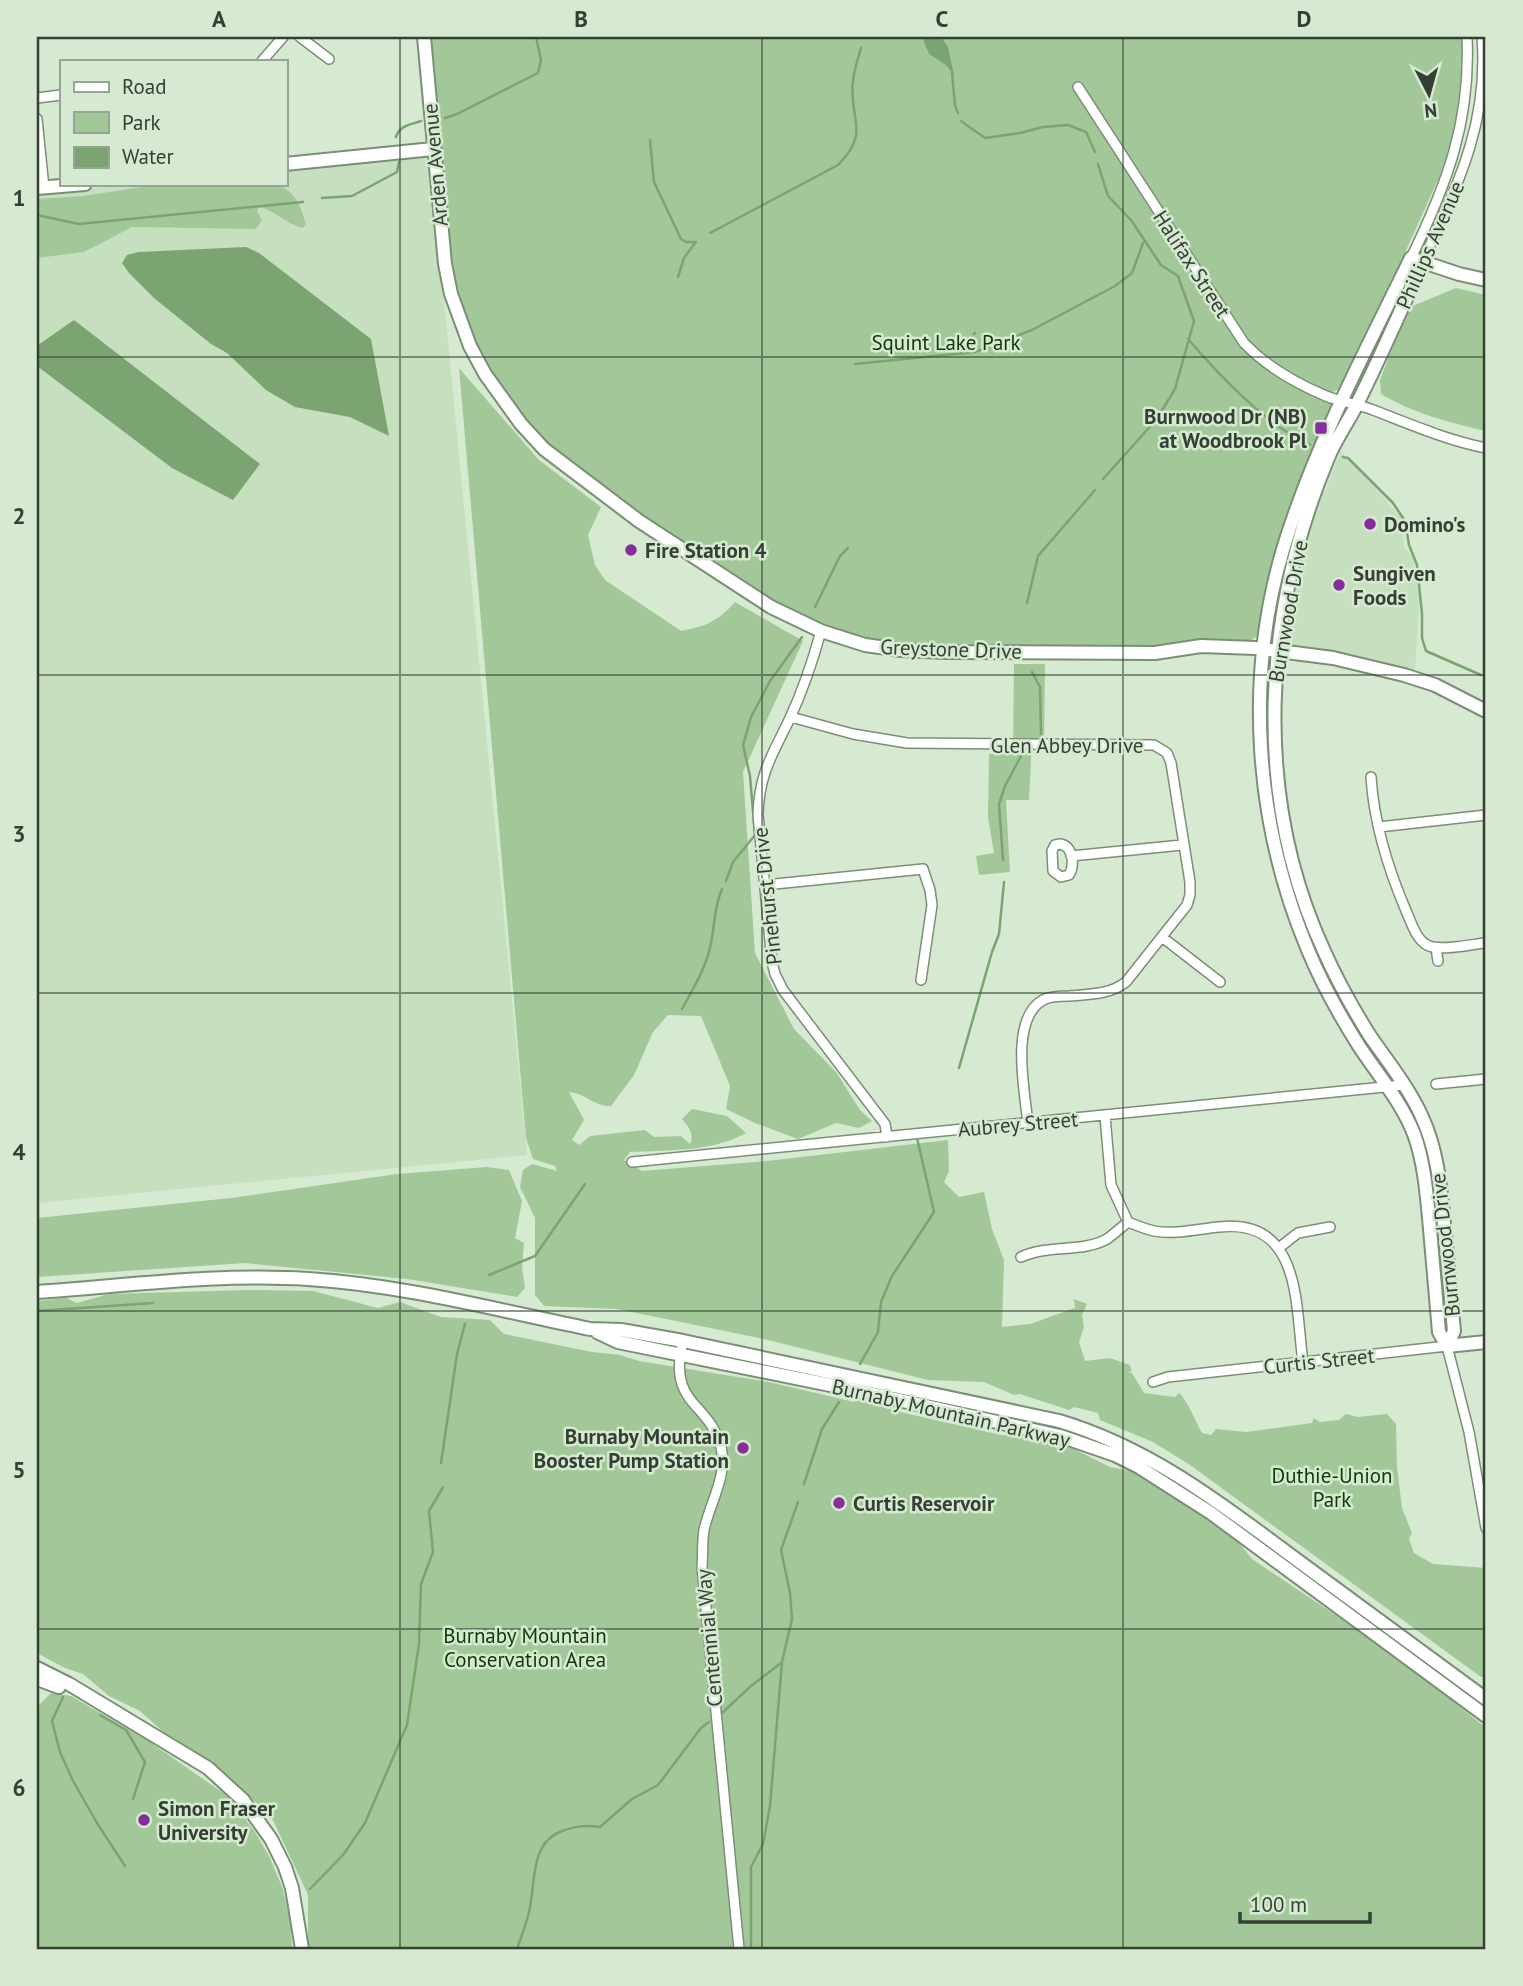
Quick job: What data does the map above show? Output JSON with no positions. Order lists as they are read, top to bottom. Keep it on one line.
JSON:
{"streets":{"street":["Arden Avenue","Phillips Avenue","Halifax Street","Burnwood Drive","Greystone Drive","Glen Abbey Drive","Pinehurst Drive","Aubrey Street","Curtis Street","Burnaby Mountain Parkway","Centennial Way"]},"crossings":[["Arden Avenue","Greystone Drive"],["Phillips Avenue","Halifax Street"],["Phillips Avenue","Burnwood Drive"],["Halifax Street","Burnwood Drive"],["Burnwood Drive","Greystone Drive"],["Burnwood Drive","Aubrey Street"],["Burnwood Drive","Curtis Street"],["Greystone Drive","Pinehurst Drive"],["Glen Abbey Drive","Pinehurst Drive"],["Glen Abbey Drive","Aubrey Street"],["Pinehurst Drive","Aubrey Street"],["Burnaby Mountain Parkway","Centennial Way"]],"parks":["Squint Lake Park","Duthie-Union Park","Burnaby Mountain Conservation Area"],"places":{"transit":["Burnwood Dr (NB) at Woodbrook Pl"],"other":["Domino's","Fire Station 4","Sungiven Foods","Burnaby Mountain Booster Pump Station","Curtis Reservoir","Simon Fraser University"]},"legend":["Road","Park","Water"],"scale_bar":"100 m","north":"bottom","grid":{"columns":["A","B","C","D"],"rows":["1","2","3","4","5","6"]}}
